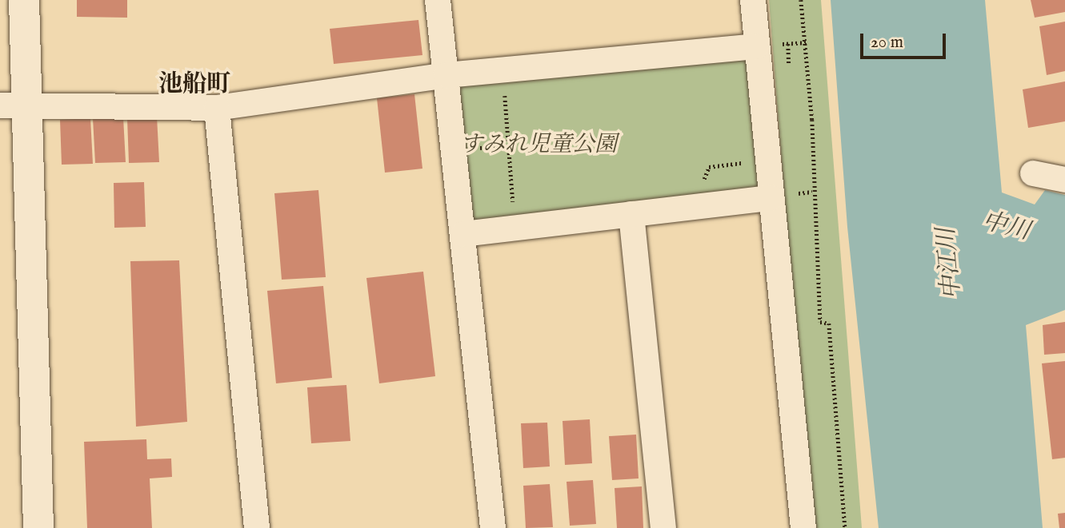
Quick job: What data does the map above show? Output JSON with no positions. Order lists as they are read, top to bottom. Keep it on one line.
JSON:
{"districts":["池船町"],"water":["中川","中江川"],"parks":["すみれ児童公園"],"scale_bar":"20 m"}
